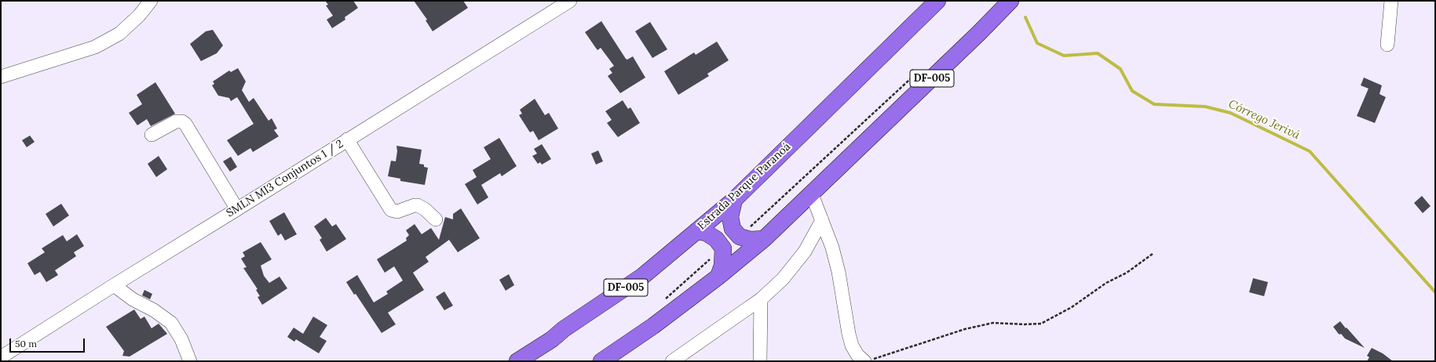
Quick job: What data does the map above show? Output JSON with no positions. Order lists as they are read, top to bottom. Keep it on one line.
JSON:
{"streets":{"main road":["DF-005","Estrada Parque Paranoá"],"street":["SMLN MI3 Conjuntos 1 / 2"]},"water":["Córrego Jerivá"],"scale_bar":"50 m"}
